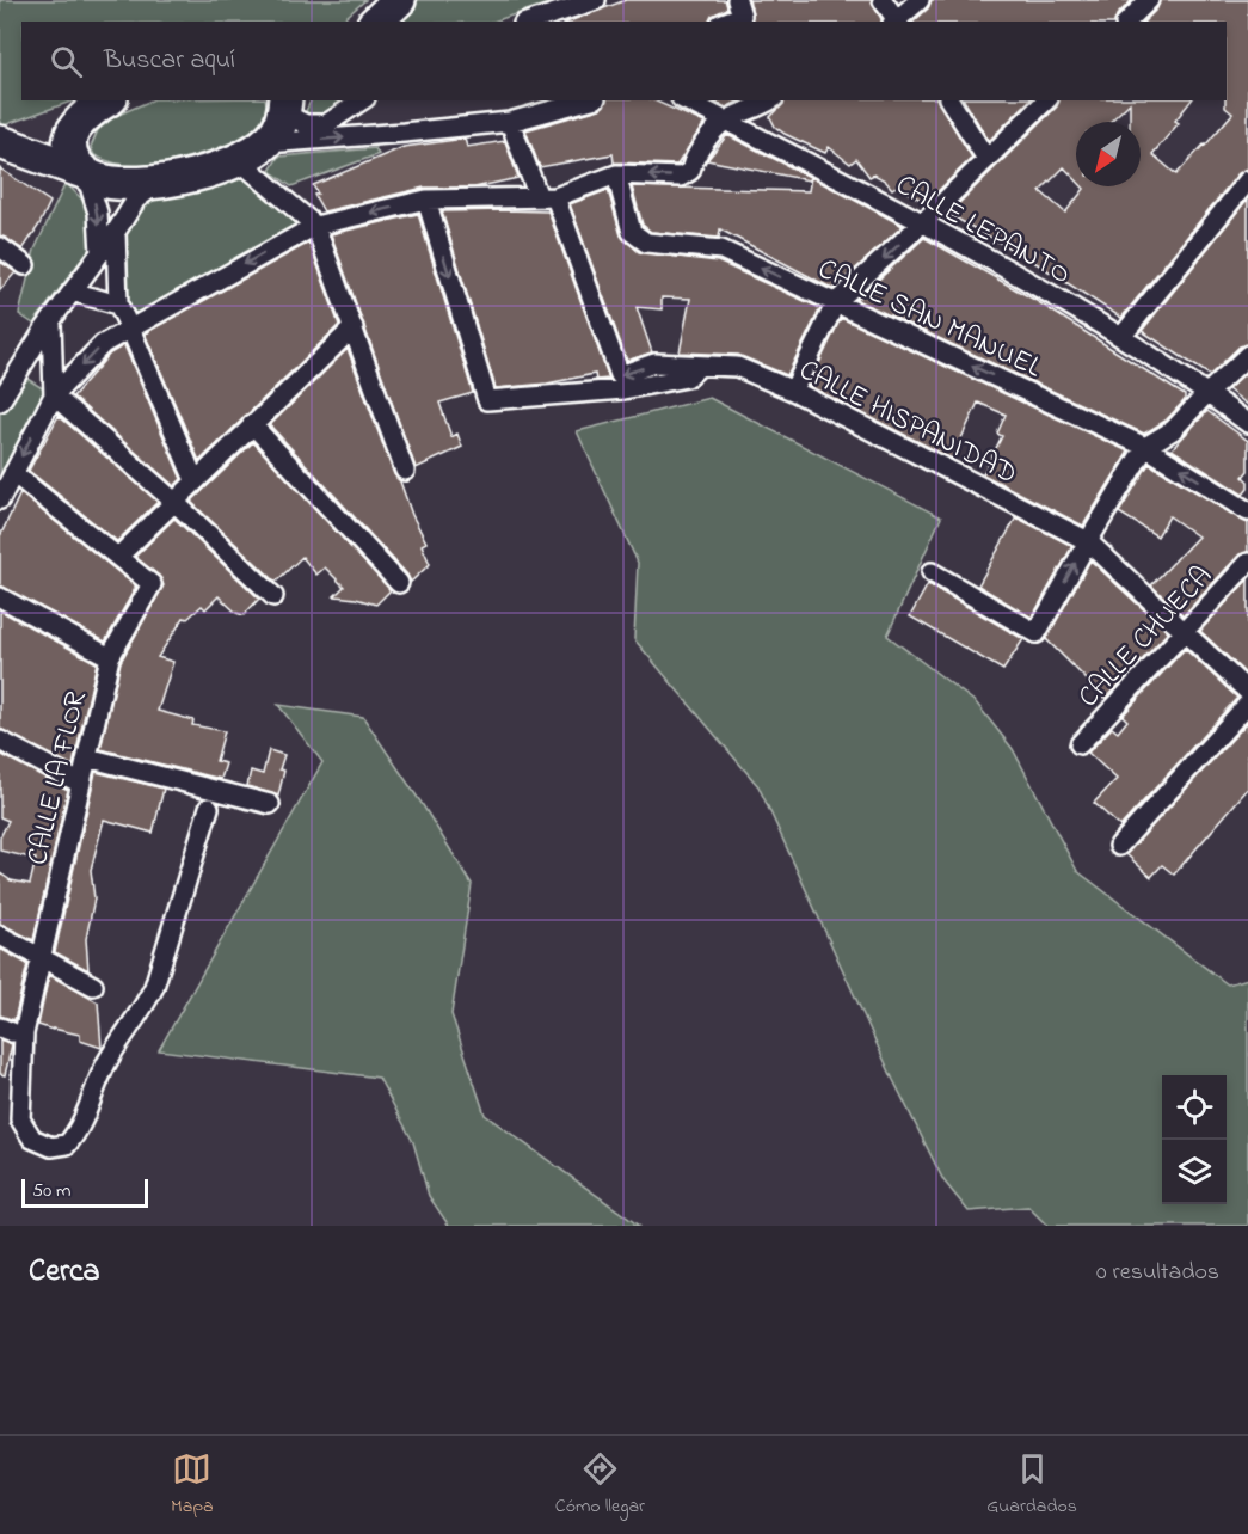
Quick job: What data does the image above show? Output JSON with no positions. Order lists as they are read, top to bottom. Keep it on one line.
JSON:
{"streets":{"street":["CALLE LEPANTO","CALLE SAN MANUEL","CALLE HISPANIDAD","CALLE CHUECA","CALLE LA FLOR"]},"crossings":[["CALLE HISPANIDAD","CALLE CHUECA"]],"one_way":["CALLE SAN MANUEL"],"scale_bar":"50 m","north":"bottom left","page":{"search":"Buscar aquí","scale":"50 m","heading":["Cerca","0 resultados"],"nav":["Mapa","Cómo llegar","Guardados"]}}
